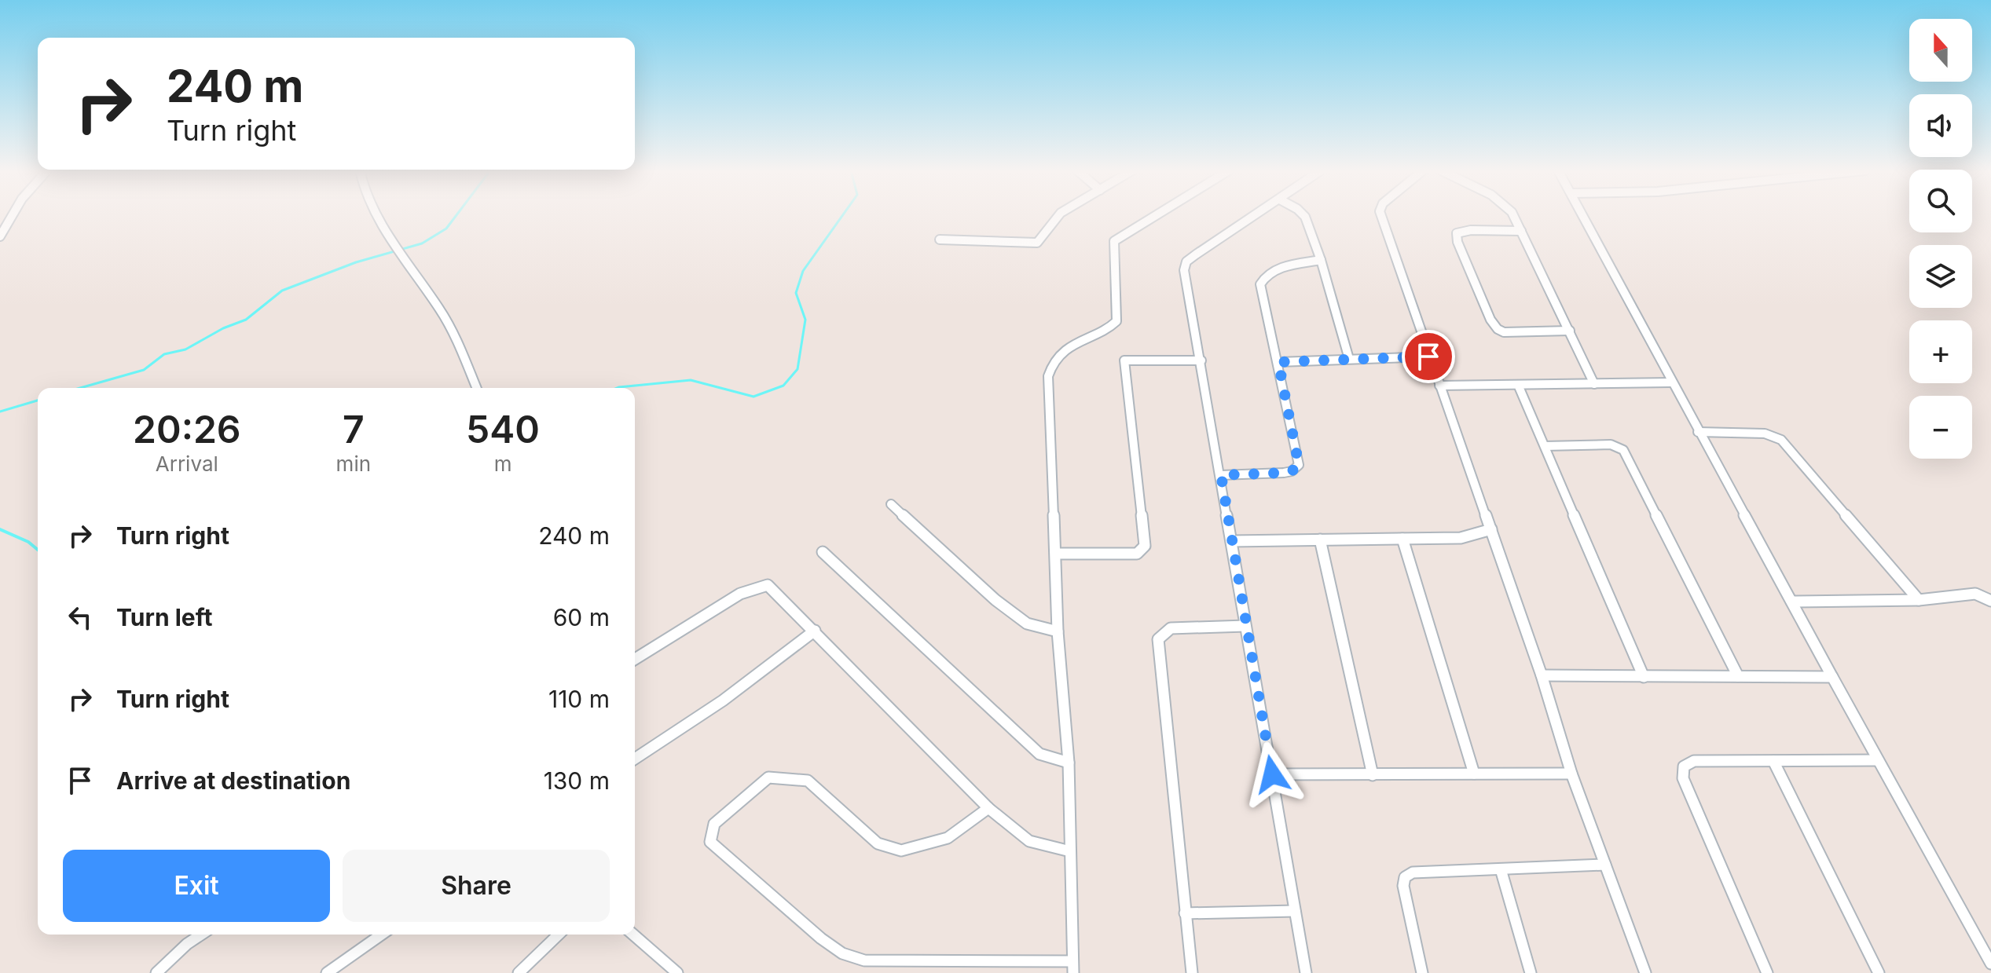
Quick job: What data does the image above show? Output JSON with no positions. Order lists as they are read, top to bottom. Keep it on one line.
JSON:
{"north":"top","page":{"map_buttons":["+","−"],"turn":["240 m","Turn right"],"eta":["20:26","Arrival","7","min","540","m"],"list":[{"name":"Turn right","value":"240 m"},{"name":"Turn left","value":"60 m"},{"name":"Turn right","value":"110 m"},{"name":"Arrive at destination","value":"130 m"}],"buttons":["Exit","Share"]}}
